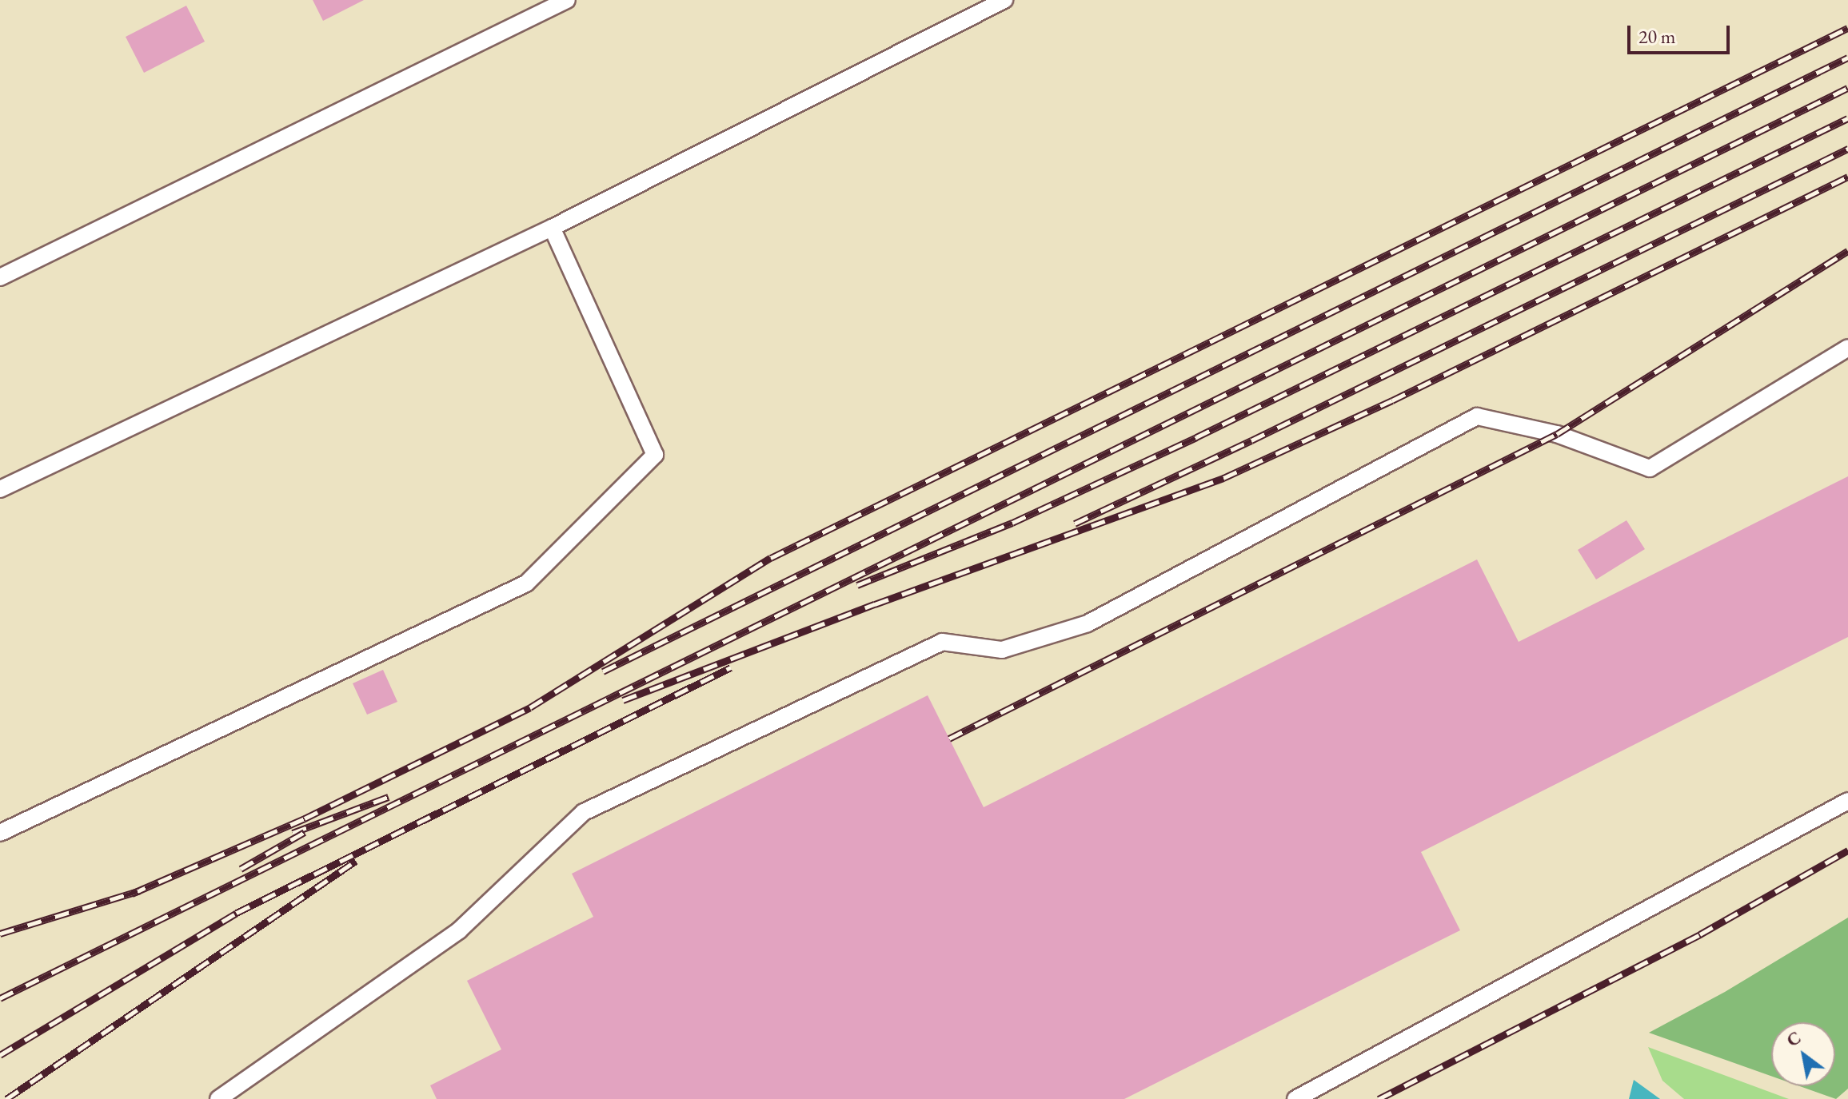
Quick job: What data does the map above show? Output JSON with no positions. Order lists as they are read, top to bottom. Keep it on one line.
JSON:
{"scale_bar":"20 m","north":"top left"}
